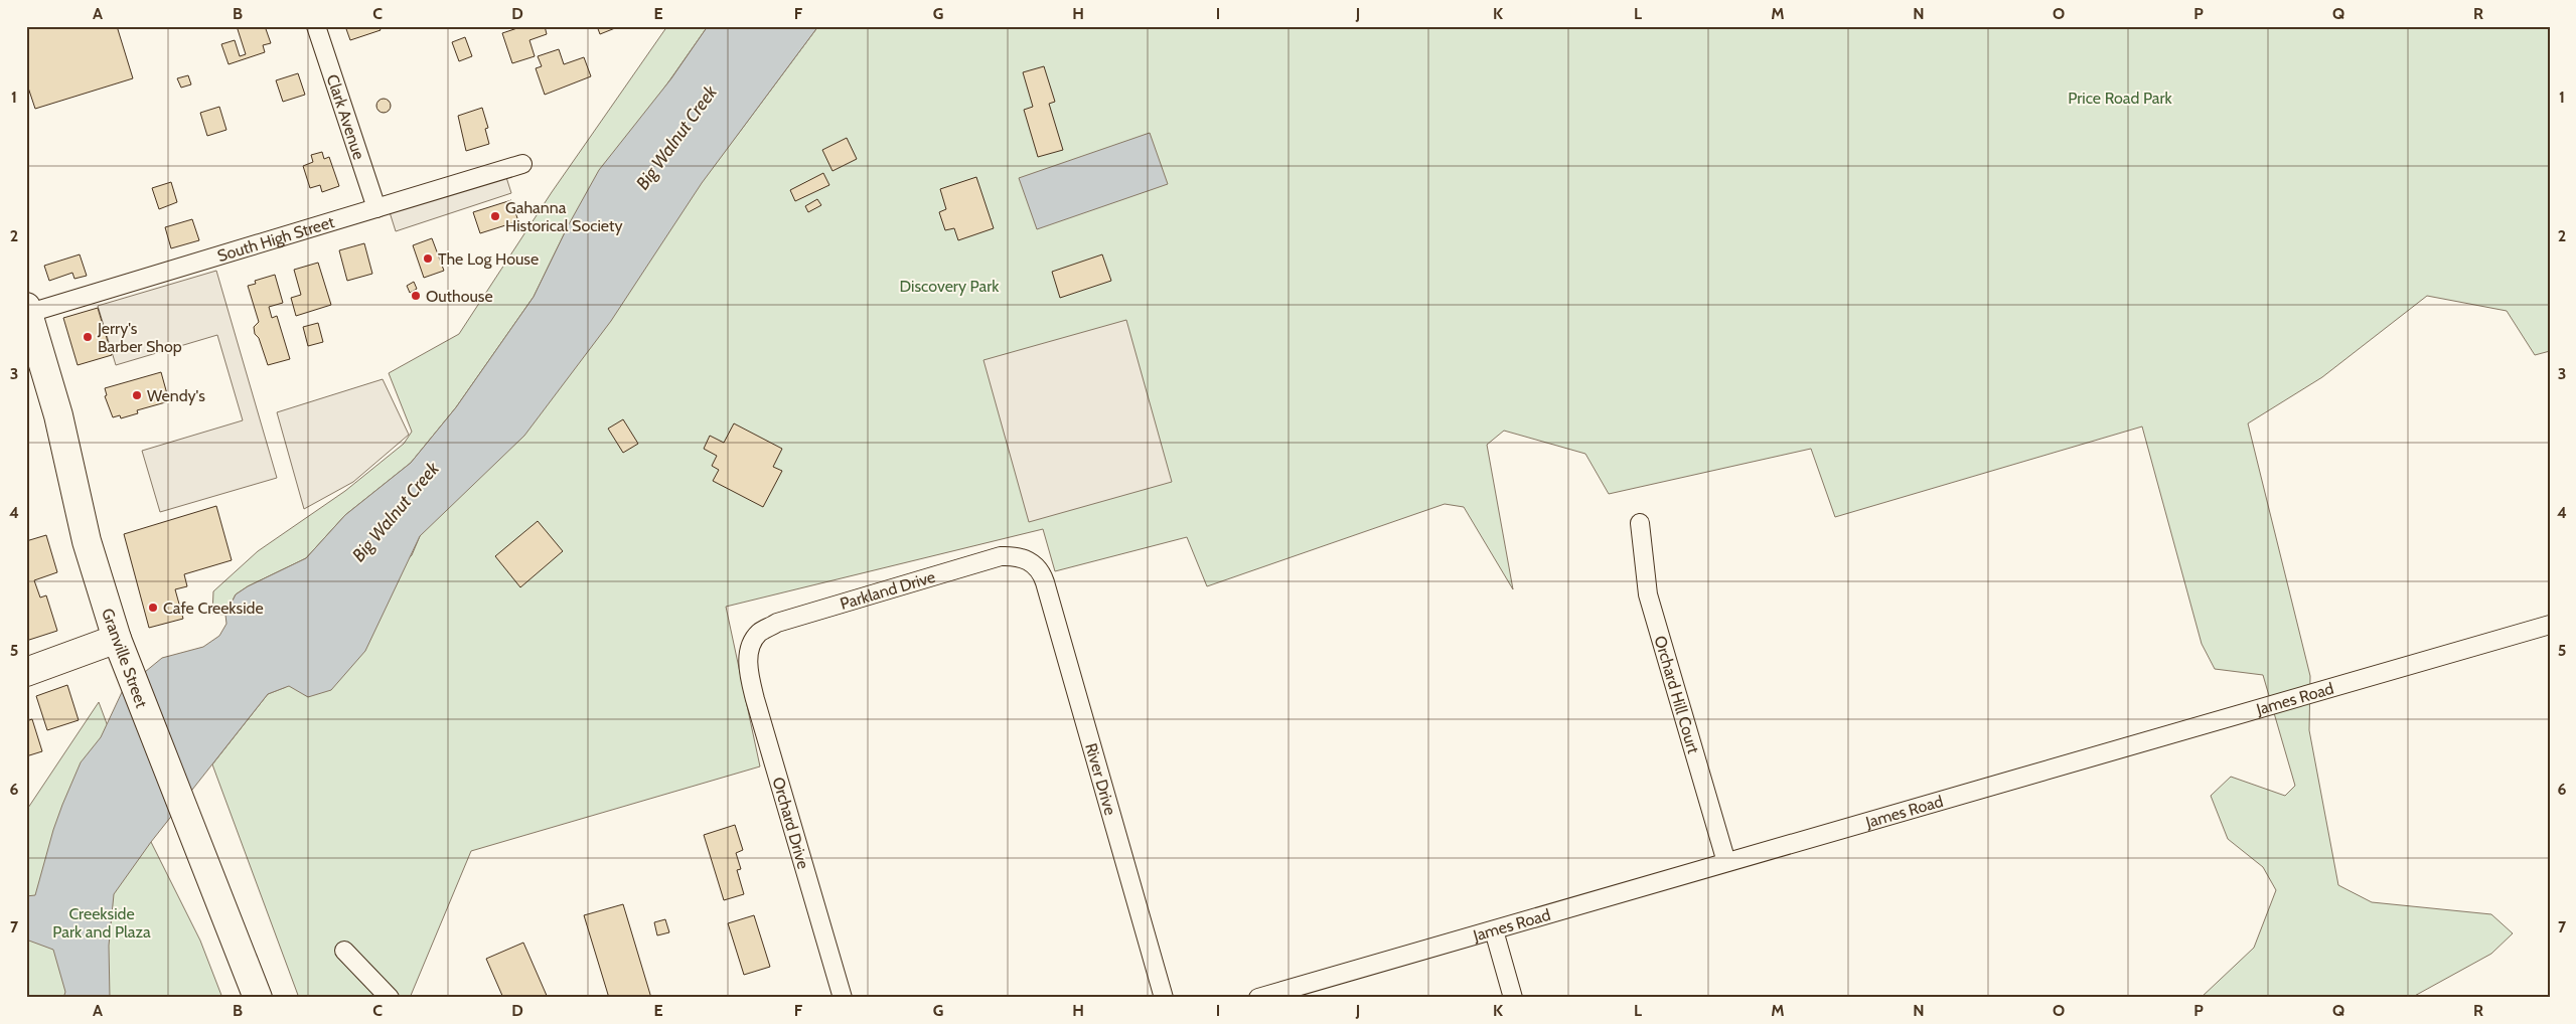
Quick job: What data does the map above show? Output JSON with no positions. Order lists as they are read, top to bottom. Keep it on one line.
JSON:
{"streets":{"main road":["Granville Street"],"street":["Clark Avenue","South High Street","Parkland Drive","Orchard Hill Court","James Road","River Drive","Orchard Drive"]},"crossings":[["Clark Avenue","South High Street"],["South High Street","Granville Street"],["Parkland Drive","River Drive"],["Parkland Drive","Orchard Drive"],["Orchard Hill Court","James Road"]],"water":["Big Walnut Creek"],"parks":["Price Road Park","Discovery Park","Creekside Park and Plaza"],"places":["Gahanna Historical Society","The Log House","Outhouse","Jerry's Barber Shop","Wendy's","Cafe Creekside"],"grid":{"columns":["A","B","C","D","E","F","G","H","I","J","K","L","M","N","O","P","Q","R"],"rows":["1","2","3","4","5","6","7"]}}
